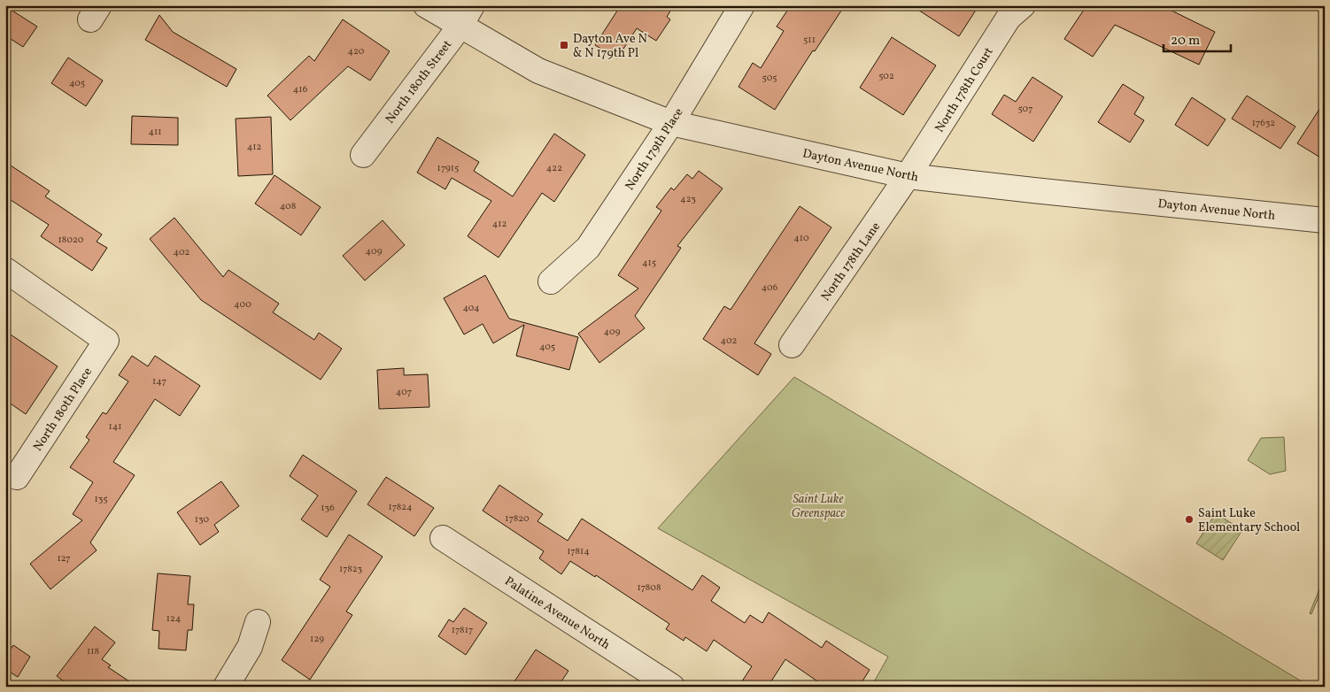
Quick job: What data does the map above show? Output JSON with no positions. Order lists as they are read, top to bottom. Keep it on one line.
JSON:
{"streets":{"street":["North 180th Street","North 178th Court","North 179th Place","Dayton Avenue North","North 178th Lane","North 180th Place","Palatine Avenue North"]},"crossings":[["North 180th Street","Dayton Avenue North"],["North 178th Court","Dayton Avenue North"],["North 178th Court","North 178th Lane"],["North 179th Place","Dayton Avenue North"],["Dayton Avenue North","North 178th Lane"]],"parks":["Saint Luke Greenspace"],"places":{"transit":["Dayton Ave N & N 179th Pl"],"other":["Saint Luke Elementary School"]},"house_numbers":["511","420","502","505","405","416","507","17632","411","412","17915","422","423","408","412","410","18020","409","402","415","406","400","404","409","402","405","147","407","141","135","17824","136","17820","130","17814","127","17823","17808","124","17817","129","118"],"scale_bar":"20 m"}
